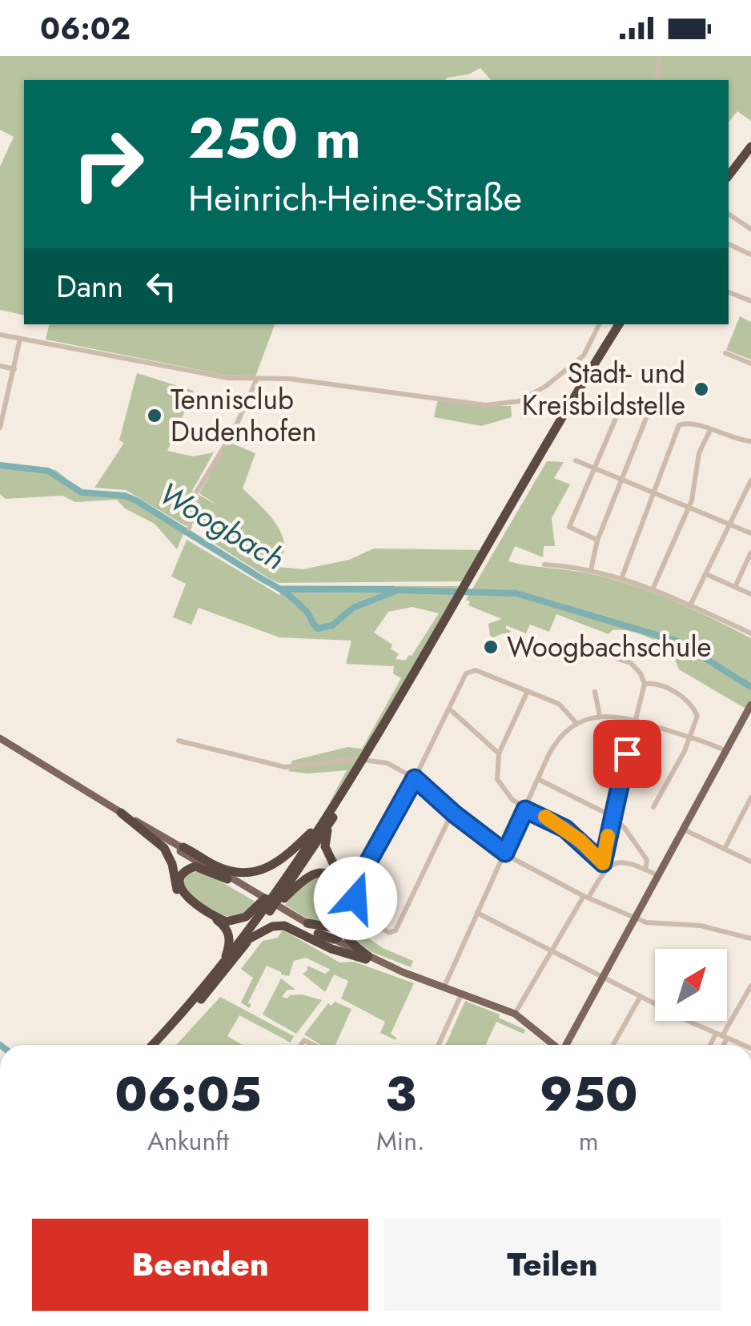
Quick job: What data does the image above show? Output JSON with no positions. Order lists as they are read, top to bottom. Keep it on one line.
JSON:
{"water":["Woogbach"],"places":["Stadt- und Kreisbildstelle","Tennisclub Dudenhofen","Woogbachschule"],"north":"top right","page":{"status":"06:02","turn":["250 m","Heinrich-Heine-Straße"],"then":"Dann","eta":["06:05","Ankunft","3","Min.","950","m"],"buttons":["Beenden","Teilen"]}}
